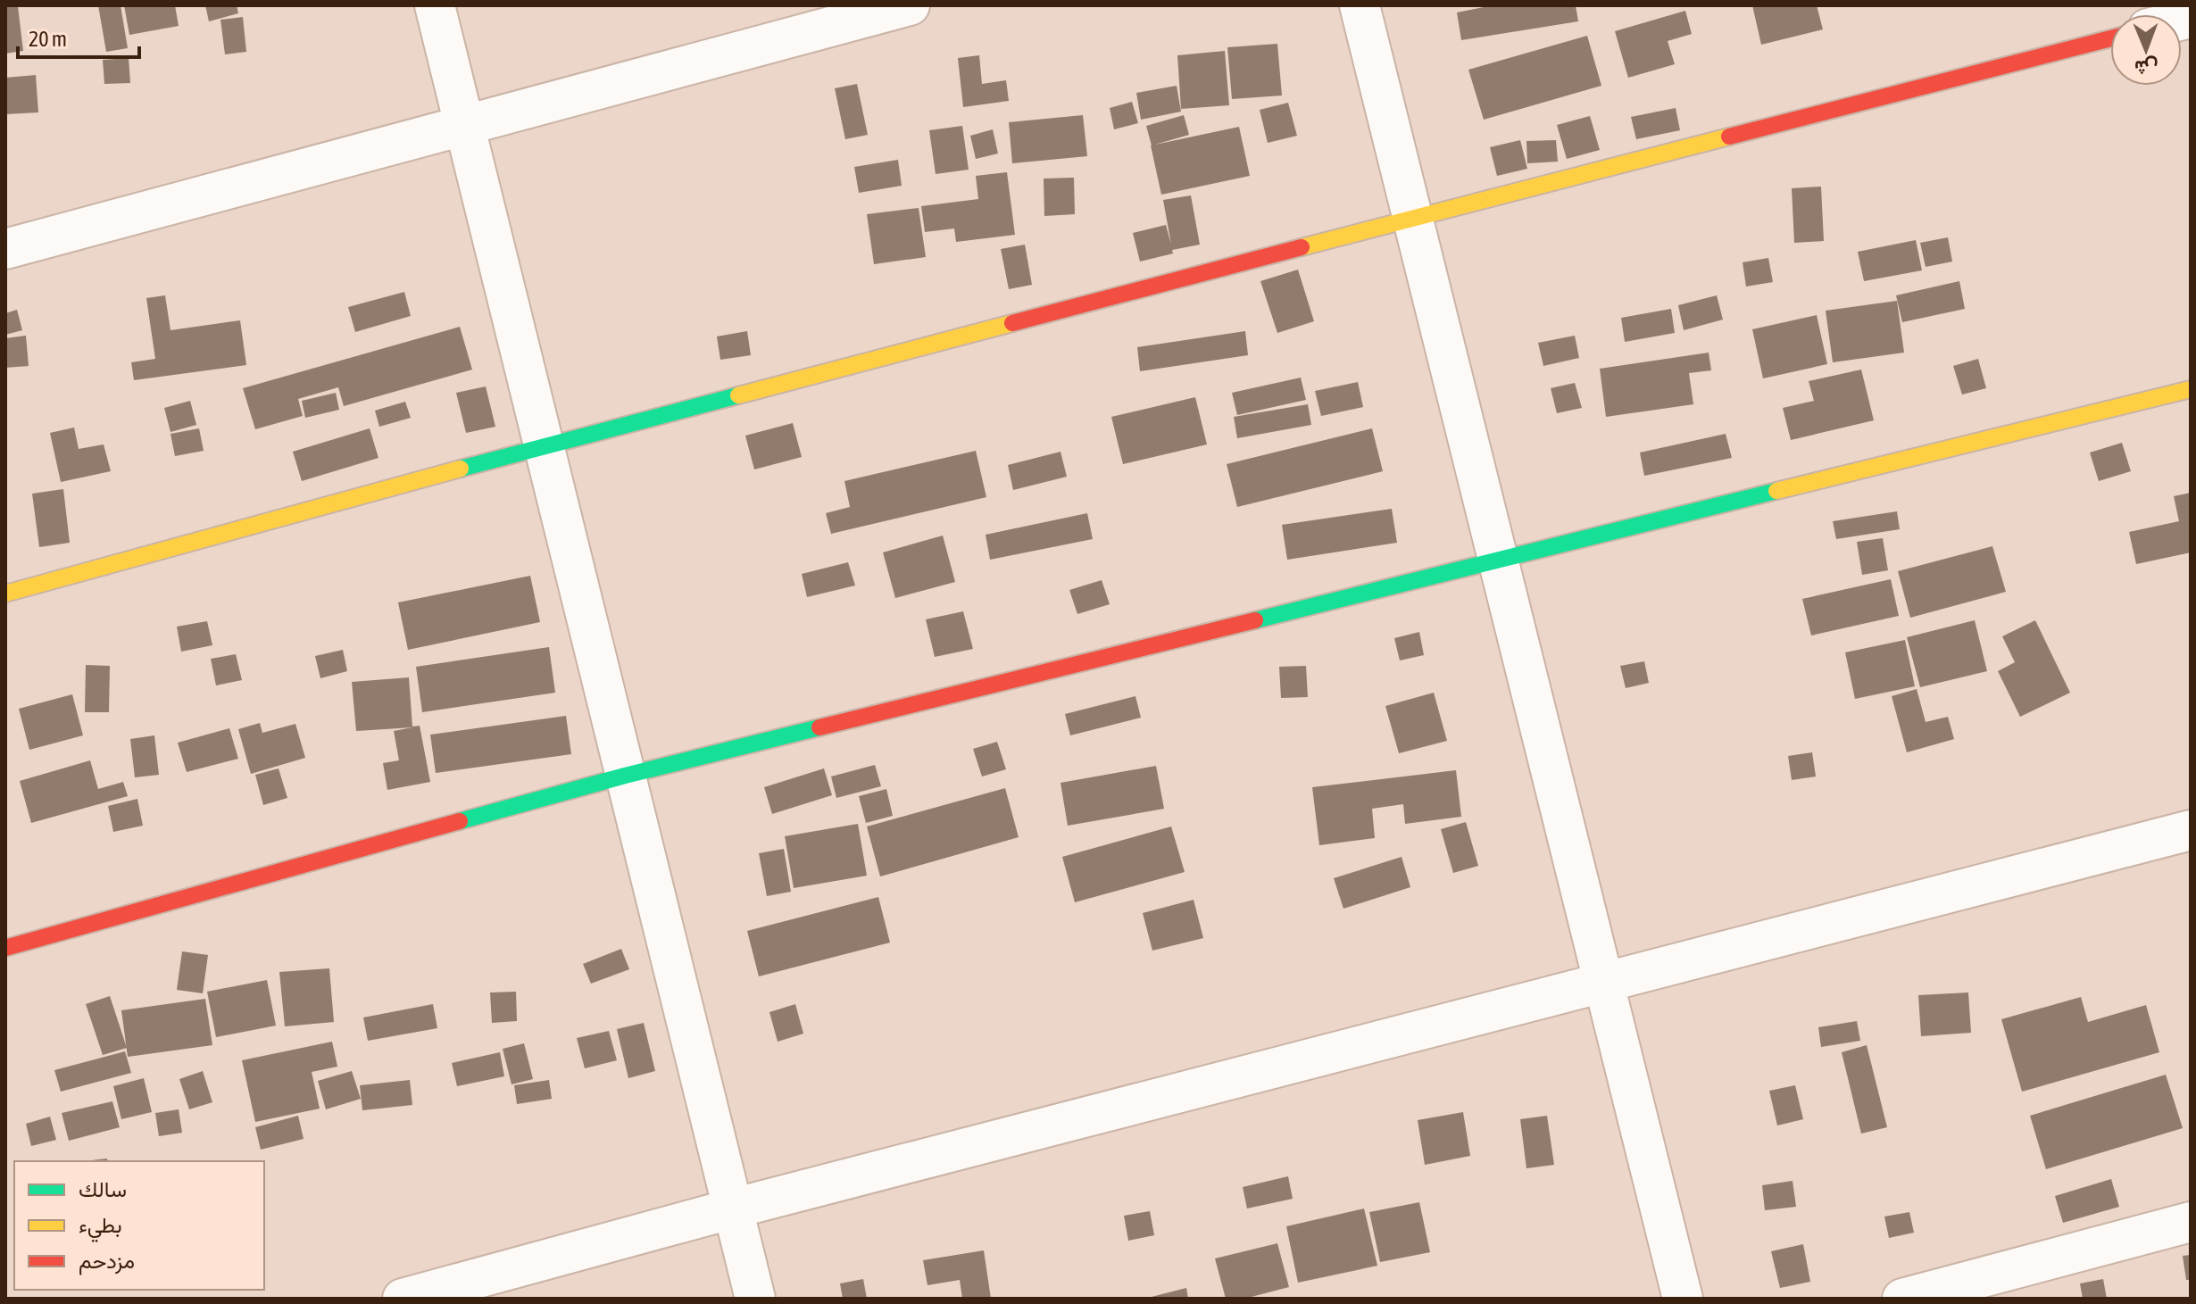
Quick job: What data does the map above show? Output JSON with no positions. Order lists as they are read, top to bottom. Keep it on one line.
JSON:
{"legend":["سالك","بطيء","مزدحم"],"scale_bar":"20 m","north":"bottom"}
